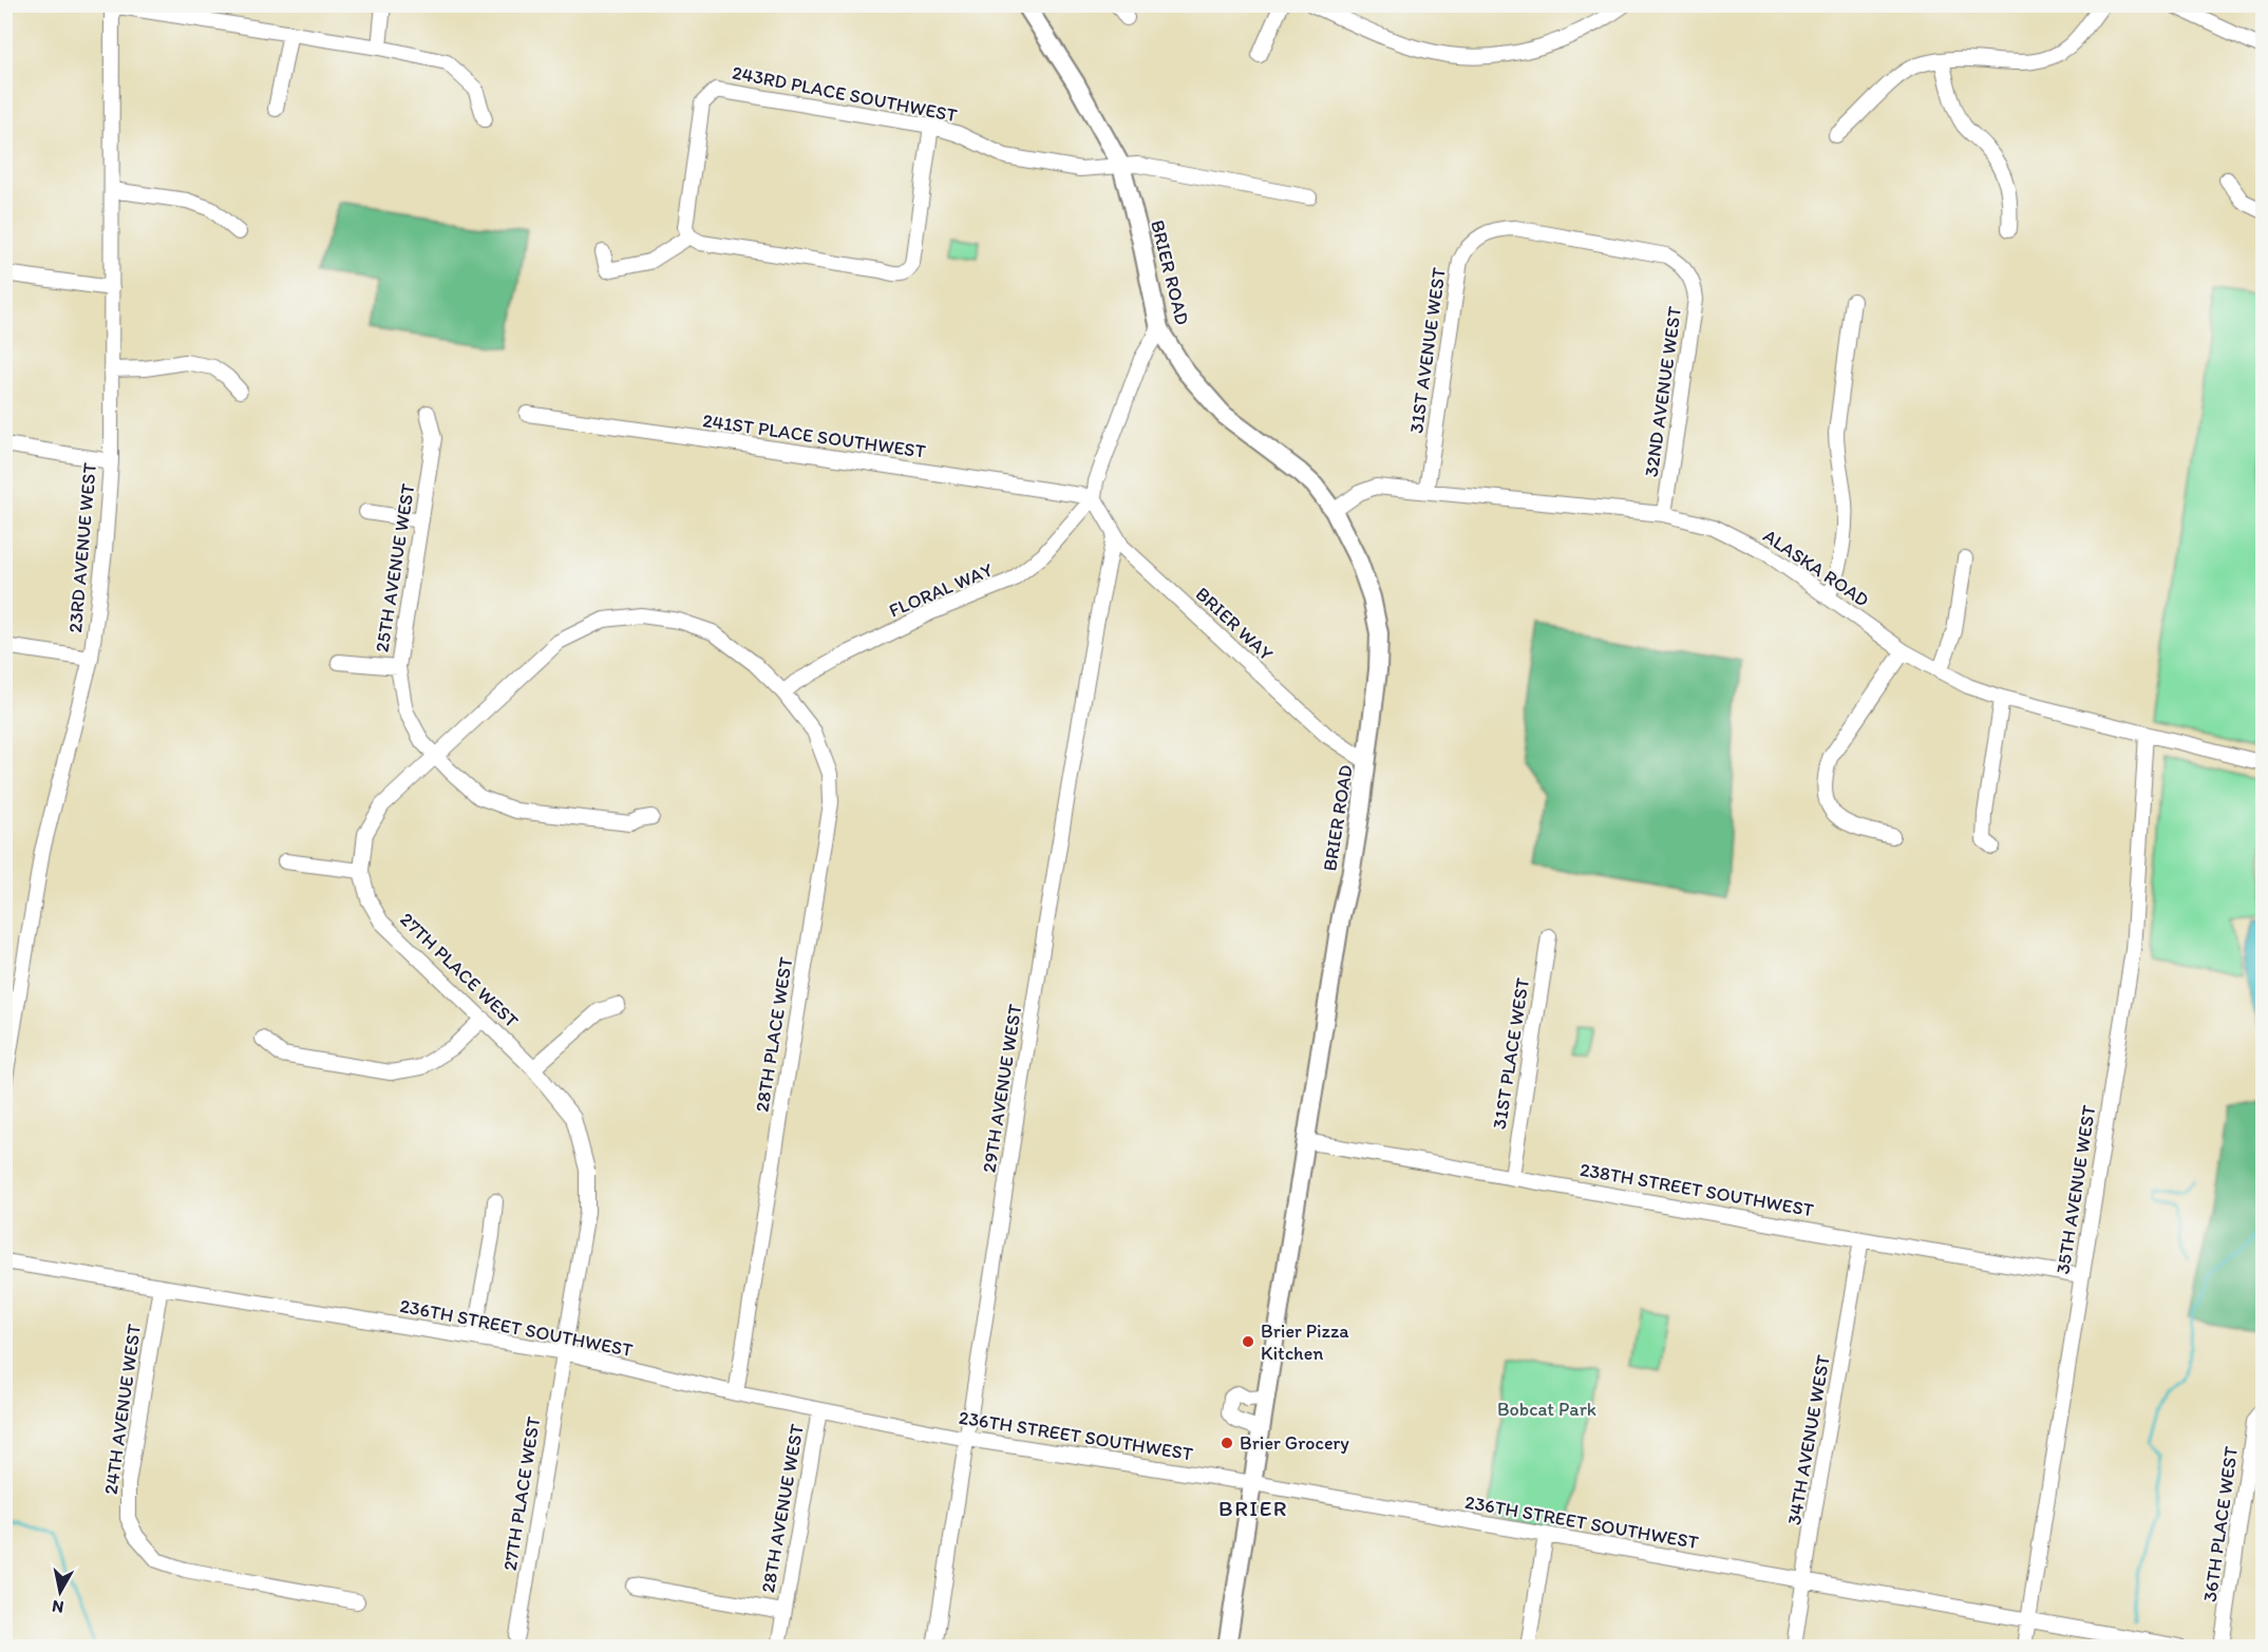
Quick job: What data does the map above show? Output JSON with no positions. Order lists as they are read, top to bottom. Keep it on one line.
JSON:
{"streets":{"main road":["BRIER ROAD"],"street":["243RD PLACE SOUTHWEST","31ST AVENUE WEST","32ND AVENUE WEST","241ST PLACE SOUTHWEST","23RD AVENUE WEST","25TH AVENUE WEST","ALASKA ROAD","FLORAL WAY","BRIER WAY","27TH PLACE WEST","28TH PLACE WEST","31ST PLACE WEST","29TH AVENUE WEST","238TH STREET SOUTHWEST","35TH AVENUE WEST","236TH STREET SOUTHWEST","24TH AVENUE WEST","34TH AVENUE WEST","28TH AVENUE WEST","36TH PLACE WEST"]},"crossings":[["243RD PLACE SOUTHWEST","BRIER ROAD"],["BRIER ROAD","ALASKA ROAD"],["BRIER ROAD","BRIER WAY"],["BRIER ROAD","238TH STREET SOUTHWEST"],["BRIER ROAD","236TH STREET SOUTHWEST"],["31ST AVENUE WEST","32ND AVENUE WEST"],["31ST AVENUE WEST","ALASKA ROAD"],["32ND AVENUE WEST","ALASKA ROAD"],["241ST PLACE SOUTHWEST","FLORAL WAY"],["241ST PLACE SOUTHWEST","BRIER WAY"],["25TH AVENUE WEST","27TH PLACE WEST"],["ALASKA ROAD","35TH AVENUE WEST"],["FLORAL WAY","BRIER WAY"],["FLORAL WAY","27TH PLACE WEST"],["FLORAL WAY","28TH PLACE WEST"],["BRIER WAY","29TH AVENUE WEST"],["27TH PLACE WEST","28TH PLACE WEST"],["27TH PLACE WEST","236TH STREET SOUTHWEST"],["28TH PLACE WEST","236TH STREET SOUTHWEST"],["31ST PLACE WEST","238TH STREET SOUTHWEST"],["29TH AVENUE WEST","236TH STREET SOUTHWEST"],["238TH STREET SOUTHWEST","35TH AVENUE WEST"],["238TH STREET SOUTHWEST","34TH AVENUE WEST"],["35TH AVENUE WEST","236TH STREET SOUTHWEST"],["236TH STREET SOUTHWEST","24TH AVENUE WEST"],["236TH STREET SOUTHWEST","34TH AVENUE WEST"],["236TH STREET SOUTHWEST","28TH AVENUE WEST"]],"districts":["BRIER"],"parks":["Bobcat Park"],"places":["Brier Pizza Kitchen","Brier Grocery"],"north":"bottom"}
